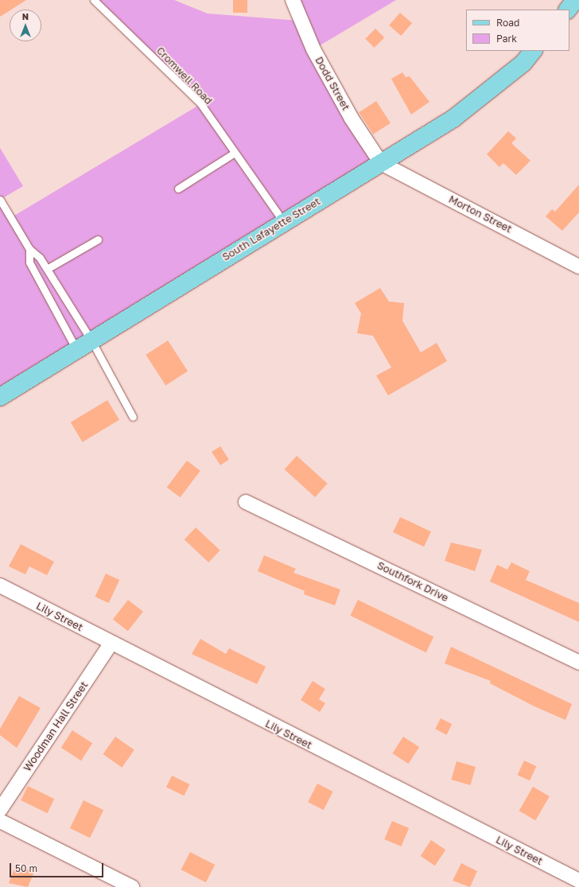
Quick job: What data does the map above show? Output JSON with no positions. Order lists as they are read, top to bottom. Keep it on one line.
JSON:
{"streets":{"main road":["South Lafayette Street"],"street":["Dodd Street","Morton Street","Southfork Drive","Lily Street","Woodman Hall Street"],"lane":["Cromwell Road"]},"crossings":[["Cromwell Road","South Lafayette Street"],["Dodd Street","Morton Street"],["Dodd Street","South Lafayette Street"],["Morton Street","South Lafayette Street"],["Lily Street","Woodman Hall Street"]],"legend":["Road","Park"],"scale_bar":"50 m","north":"top"}
